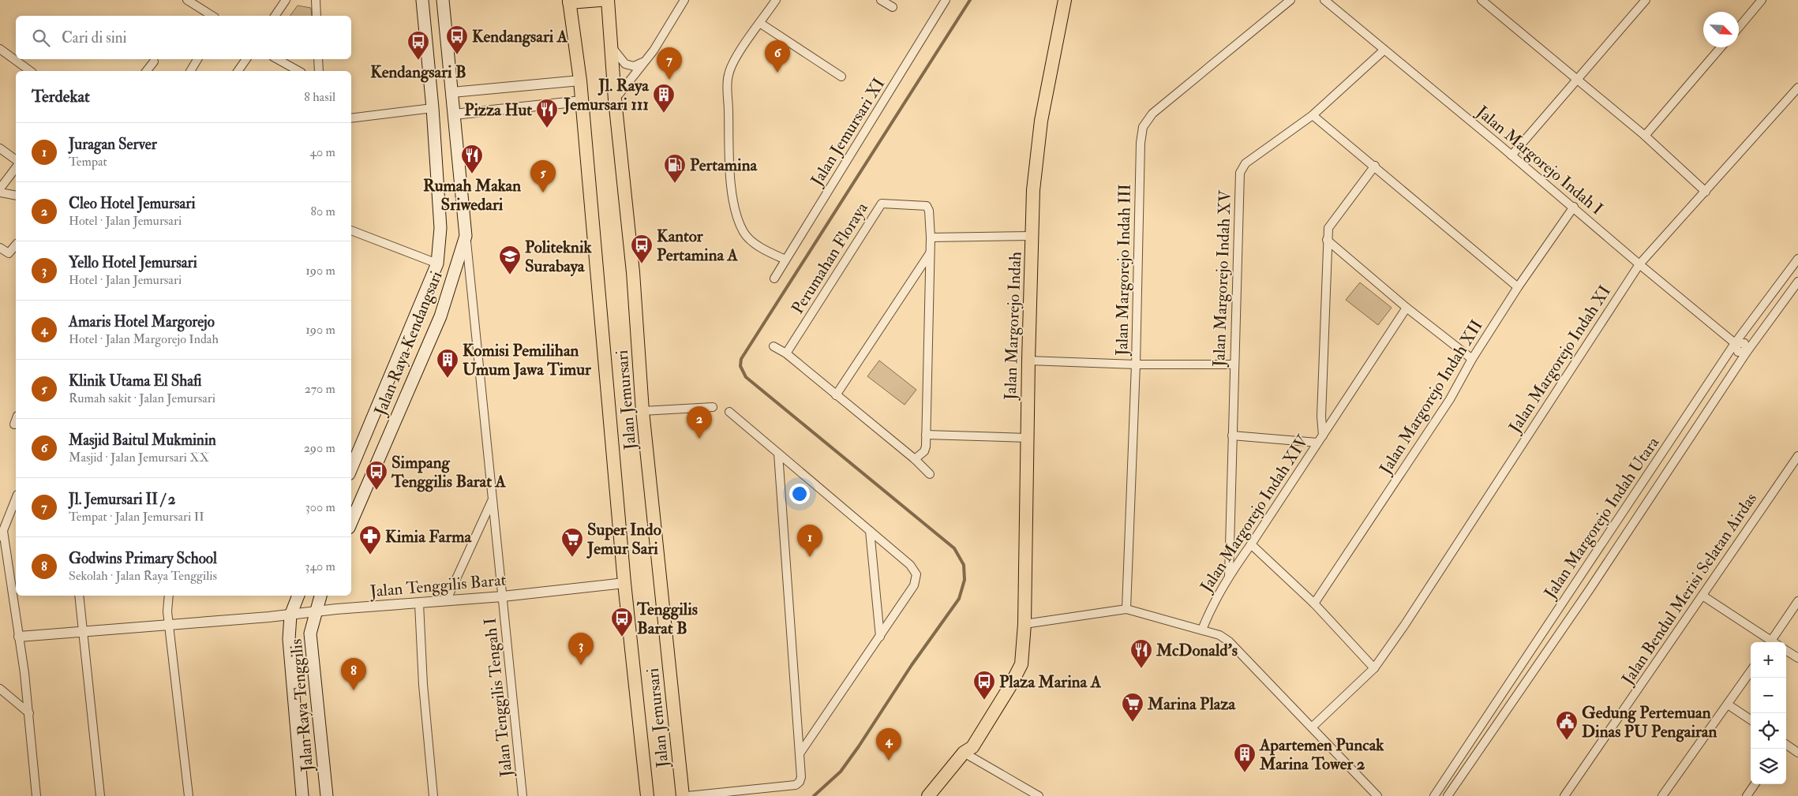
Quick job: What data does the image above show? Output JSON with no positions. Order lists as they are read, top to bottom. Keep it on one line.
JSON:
{"streets":{"main road":["Jalan Margorejo Indah","Jalan Raya Kendangsari","Jalan Jemursari","Jalan Raya Tenggilis"],"street":["Jalan Jemursari XI","Jalan Margorejo Indah I","Perumahan Floraya","Jalan Margorejo Indah III","Jalan Margorejo Indah XV","Jalan Margorejo Indah XI","Jalan Margorejo Indah XII","Jalan Margorejo Indah XIV","Jalan Margorejo Indah Utara","Jalan Tenggilis Barat","Jalan Bendul Merisi Selatan Airdas","Jalan Tenggilis Tengah I"]},"crossings":[["Jalan Margorejo Indah I","Jalan Margorejo Indah XV"],["Jalan Margorejo Indah I","Jalan Margorejo Indah XI"],["Jalan Margorejo Indah I","Jalan Margorejo Indah XII"],["Jalan Margorejo Indah I","Jalan Margorejo Indah Utara"],["Jalan Margorejo Indah XV","Jalan Margorejo Indah XIV"],["Jalan Raya Kendangsari","Jalan Tenggilis Tengah I"],["Jalan Jemursari","Jalan Tenggilis Barat"],["Jalan Tenggilis Barat","Jalan Tenggilis Tengah I"],["Jalan Tenggilis Barat","Jalan Raya Tenggilis"]],"places":{"bus stop":["Kendangsari A","Kendangsari B","Kantor Pertamina A","Simpang Tenggilis Barat A","Tenggilis Barat B","Plaza Marina A"],"building":["Jl. Raya Jemursari 111","Komisi Pemilihan Umum Jawa Timur","Apartemen Puncak Marina Tower 2"],"restaurant":["Pizza Hut","Rumah Makan Sriwedari","McDonald's"],"fuel station":["Pertamina"],"school or university":["Politeknik Surabaya"],"pharmacy":["Kimia Farma"],"supermarket":["Super Indo Jemur Sari","Marina Plaza"],"public building":["Gedung Pertemuan Dinas PU Pengairan"]},"north":"bottom right","page":{"search":"Cari di sini","pins":["6","7","5","2","1","3","8","4"],"heading":["Terdekat","8 hasil"],"list":[{"mark":"1","name":"Juragan Server","note":"Tempat","value":"40 m"},{"mark":"2","name":"Cleo Hotel Jemursari","note":"Hotel · Jalan Jemursari","value":"80 m"},{"mark":"3","name":"Yello Hotel Jemursari","note":"Hotel · Jalan Jemursari","value":"190 m"},{"mark":"4","name":"Amaris Hotel Margorejo","note":"Hotel · Jalan Margorejo Indah","value":"190 m"},{"mark":"5","name":"Klinik Utama El Shafi","note":"Rumah sakit · Jalan Jemursari","value":"270 m"},{"mark":"6","name":"Masjid Baitul Mukminin","note":"Masjid · Jalan Jemursari XX","value":"290 m"},{"mark":"7","name":"Jl. Jemursari II / 2","note":"Tempat · Jalan Jemursari II","value":"300 m"},{"mark":"8","name":"Godwins Primary School","note":"Sekolah · Jalan Raya Tenggilis","value":"340 m"}],"map_buttons":["+","−"]}}
